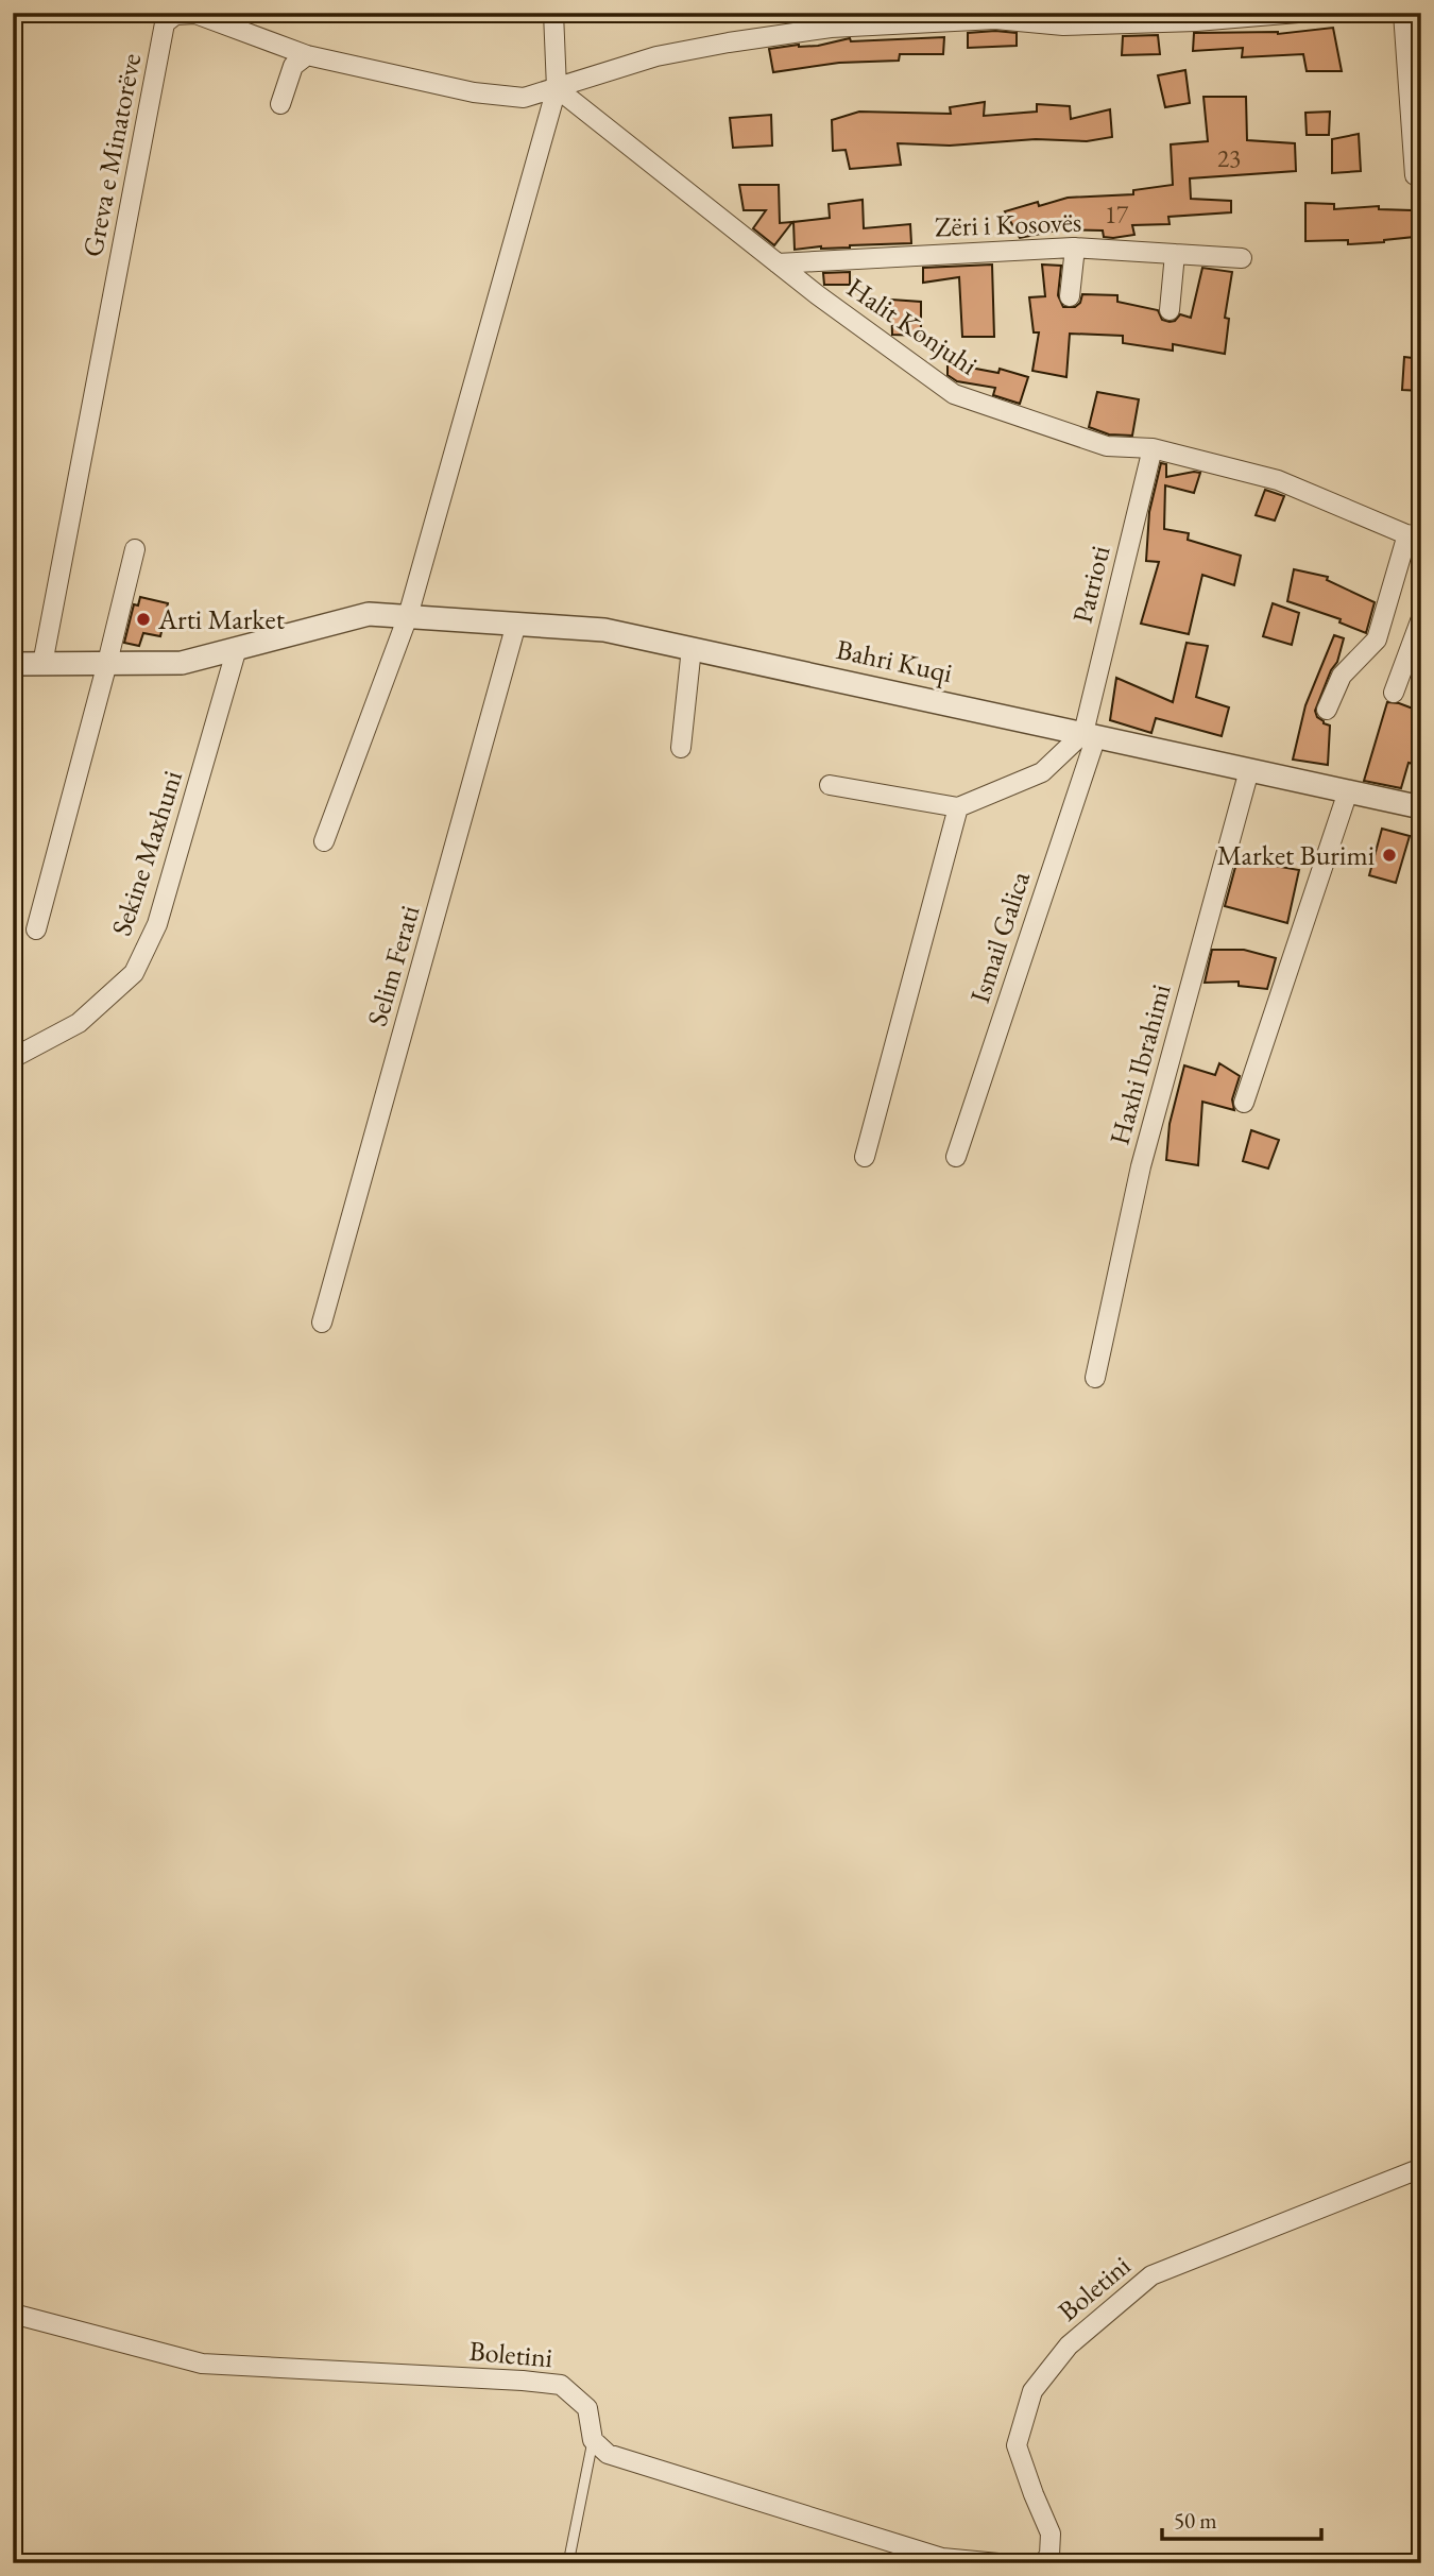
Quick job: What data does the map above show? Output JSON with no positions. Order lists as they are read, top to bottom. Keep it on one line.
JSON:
{"streets":{"street":["Greva e Minatorëve","Zëri i Kosovës","Halit Konjuhi","Patrioti","Bahri Kuqi","Sekine Maxhuni","Ismail Galica","Selim Ferati","Haxhi Ibrahimi","Boletini"]},"crossings":[["Greva e Minatorëve","Halit Konjuhi"],["Greva e Minatorëve","Bahri Kuqi"],["Zëri i Kosovës","Halit Konjuhi"],["Halit Konjuhi","Patrioti"],["Patrioti","Bahri Kuqi"],["Patrioti","Ismail Galica"],["Bahri Kuqi","Sekine Maxhuni"],["Bahri Kuqi","Ismail Galica"],["Bahri Kuqi","Selim Ferati"],["Bahri Kuqi","Haxhi Ibrahimi"]],"places":["Arti Market","Market Burimi"],"house_numbers":["23","17"],"scale_bar":"50 m"}
